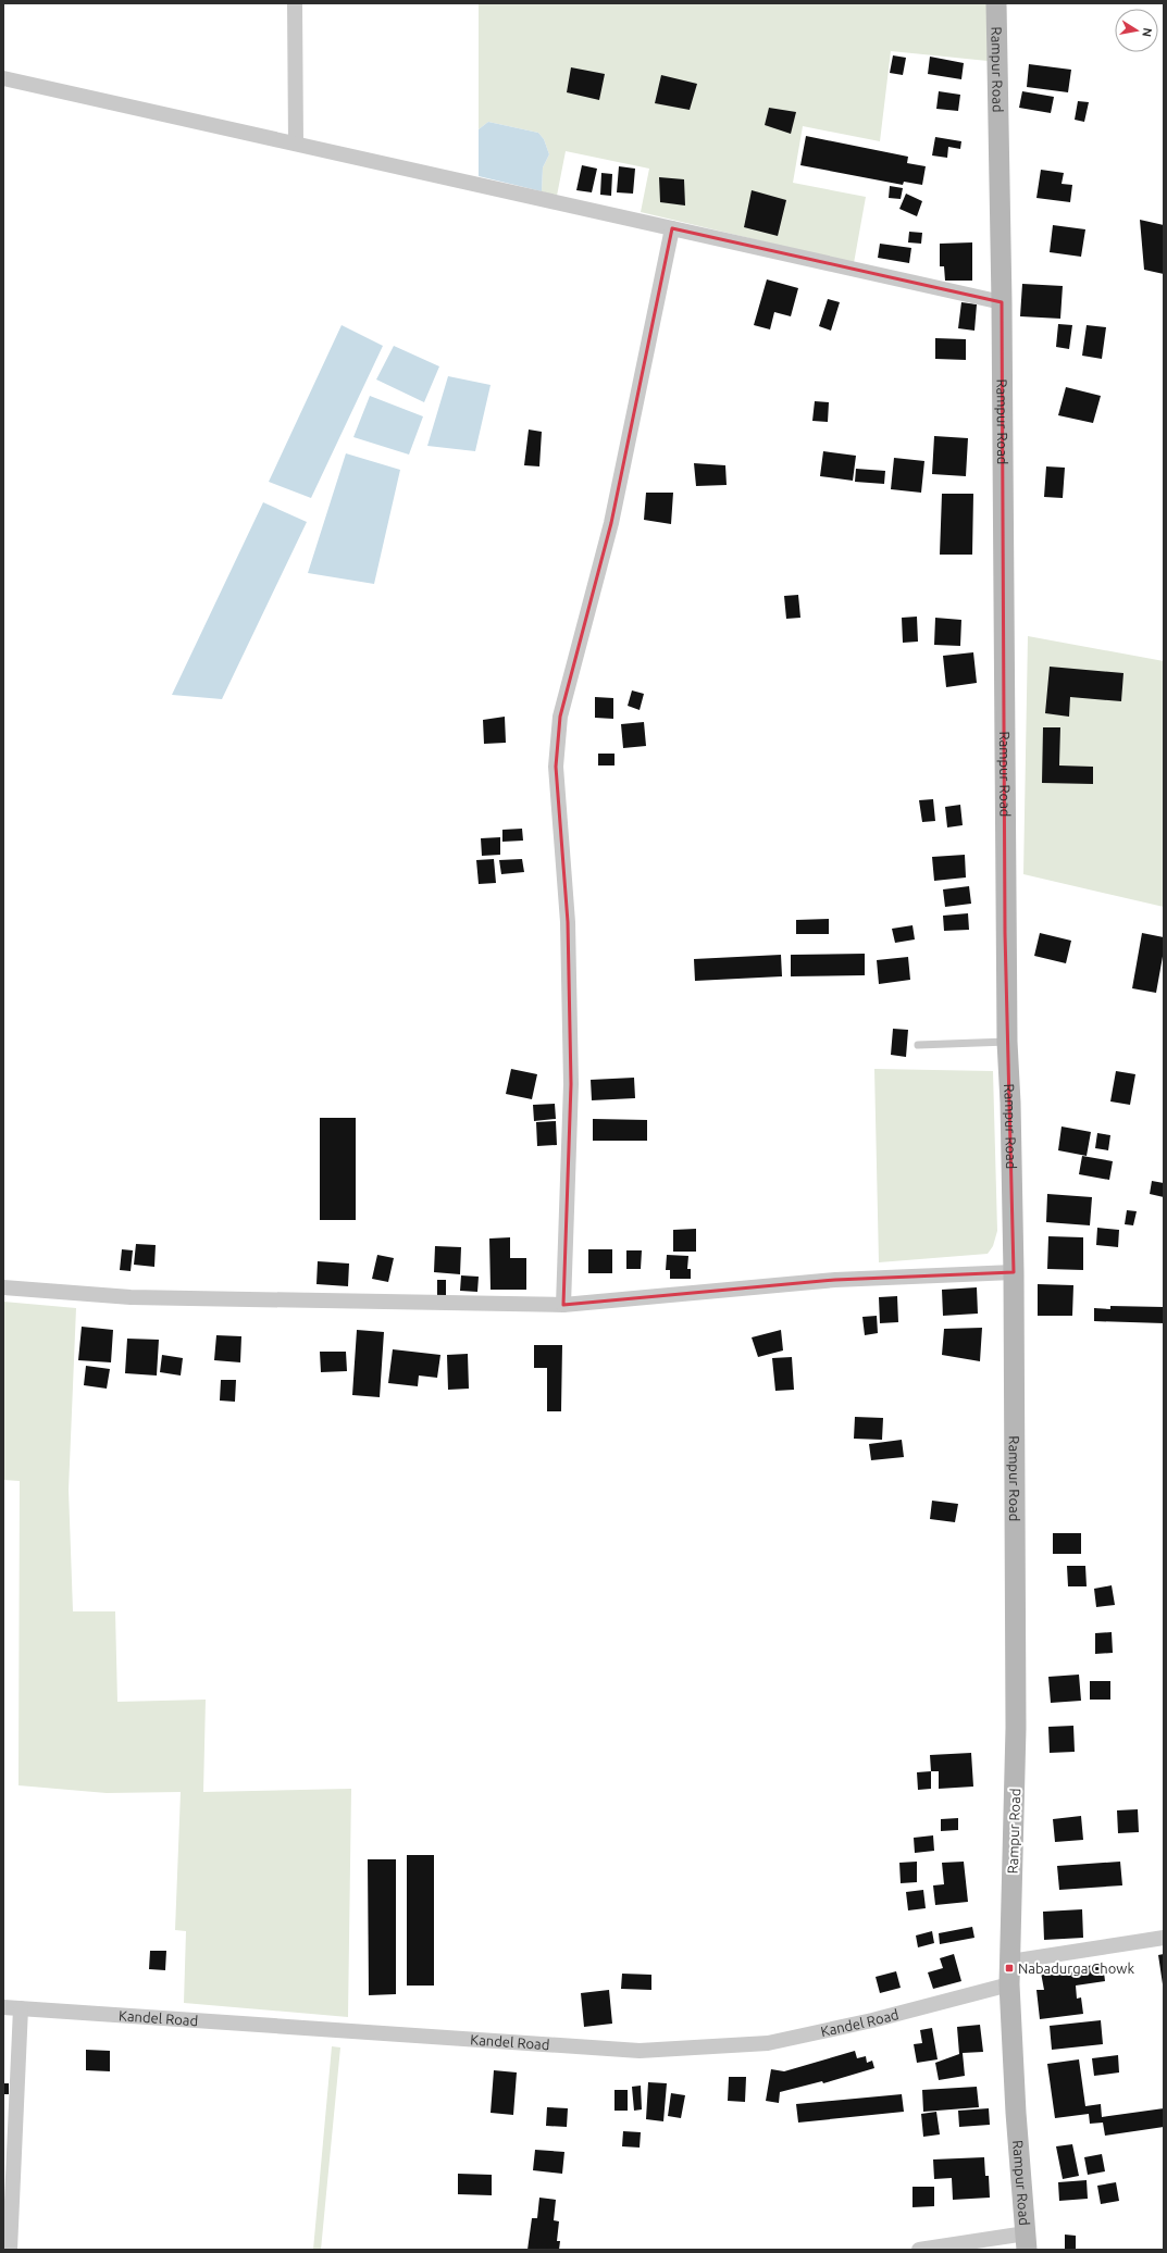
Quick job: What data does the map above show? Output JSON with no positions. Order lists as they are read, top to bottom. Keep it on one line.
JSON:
{"streets":{"main road":["Rampur Road"],"street":["Kandel Road"]},"crossings":[["Rampur Road","Kandel Road"]],"places":{"transit":["Nabadurga Chowk"]},"north":"right"}
